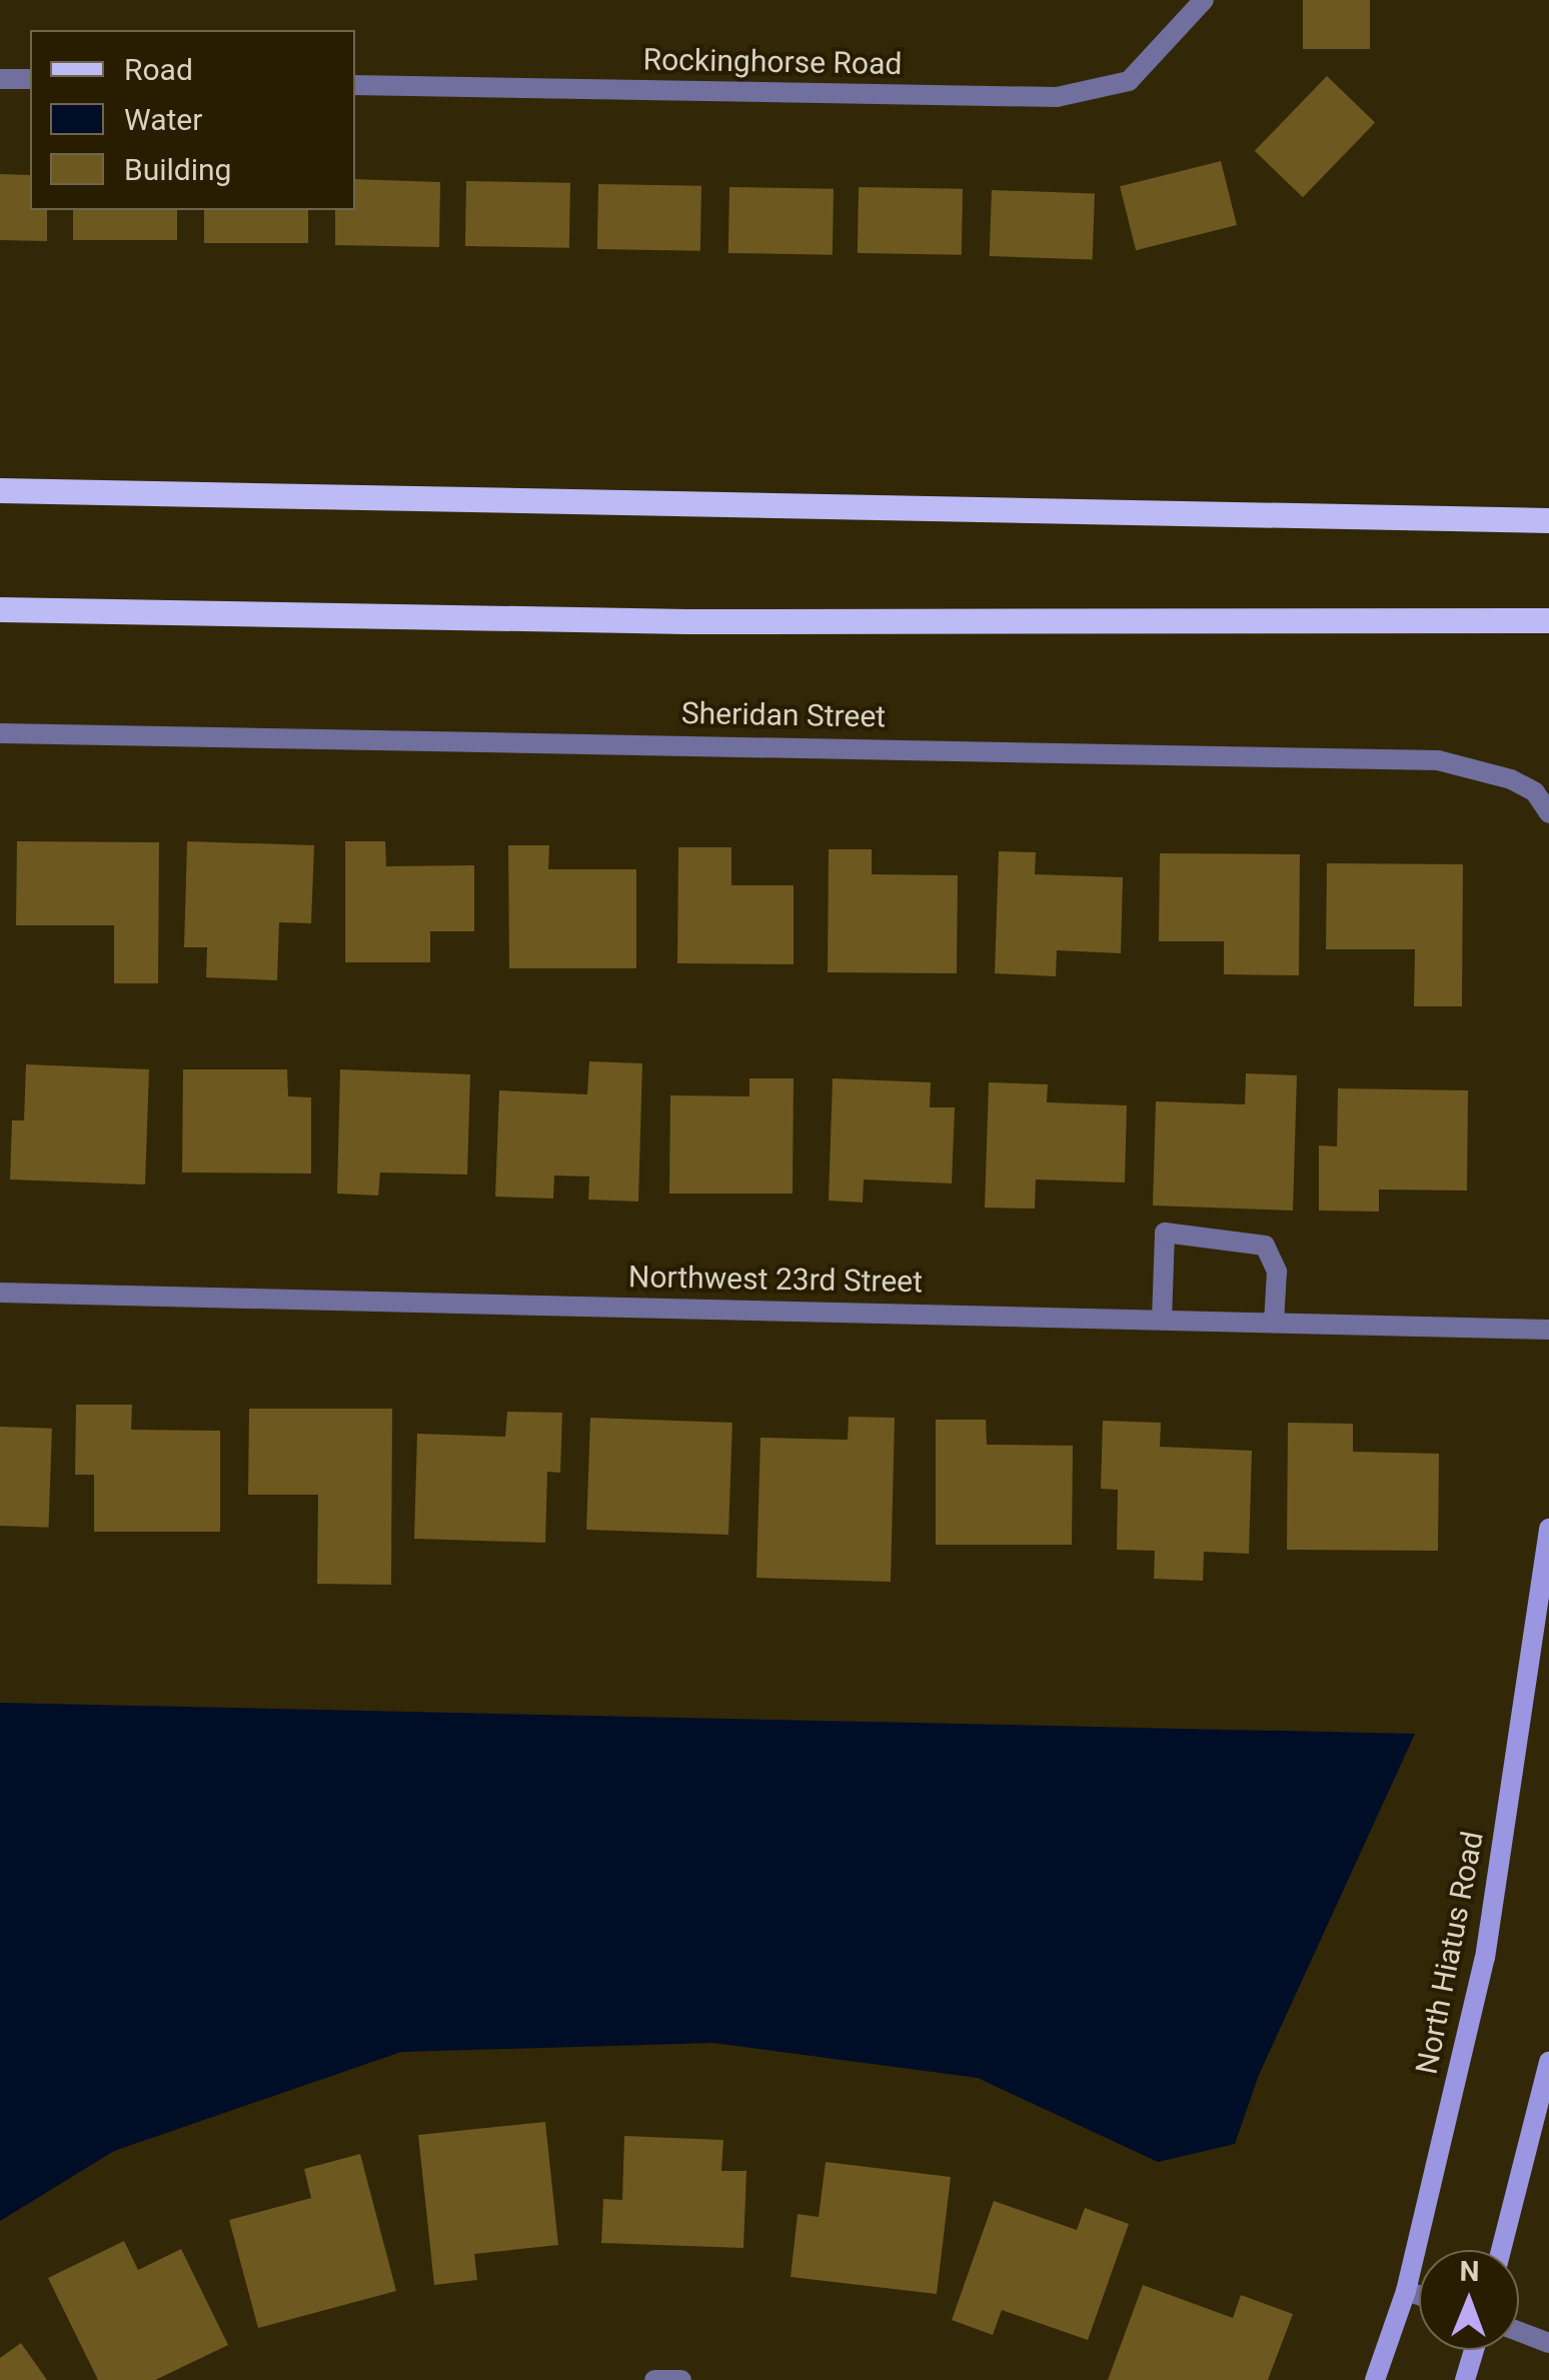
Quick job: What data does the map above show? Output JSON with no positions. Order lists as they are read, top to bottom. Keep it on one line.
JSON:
{"streets":{"main road":["North Hiatus Road"],"street":["Rockinghorse Road","Sheridan Street","Northwest 23rd Street"]},"legend":["Road","Water","Building"],"north":"top"}
